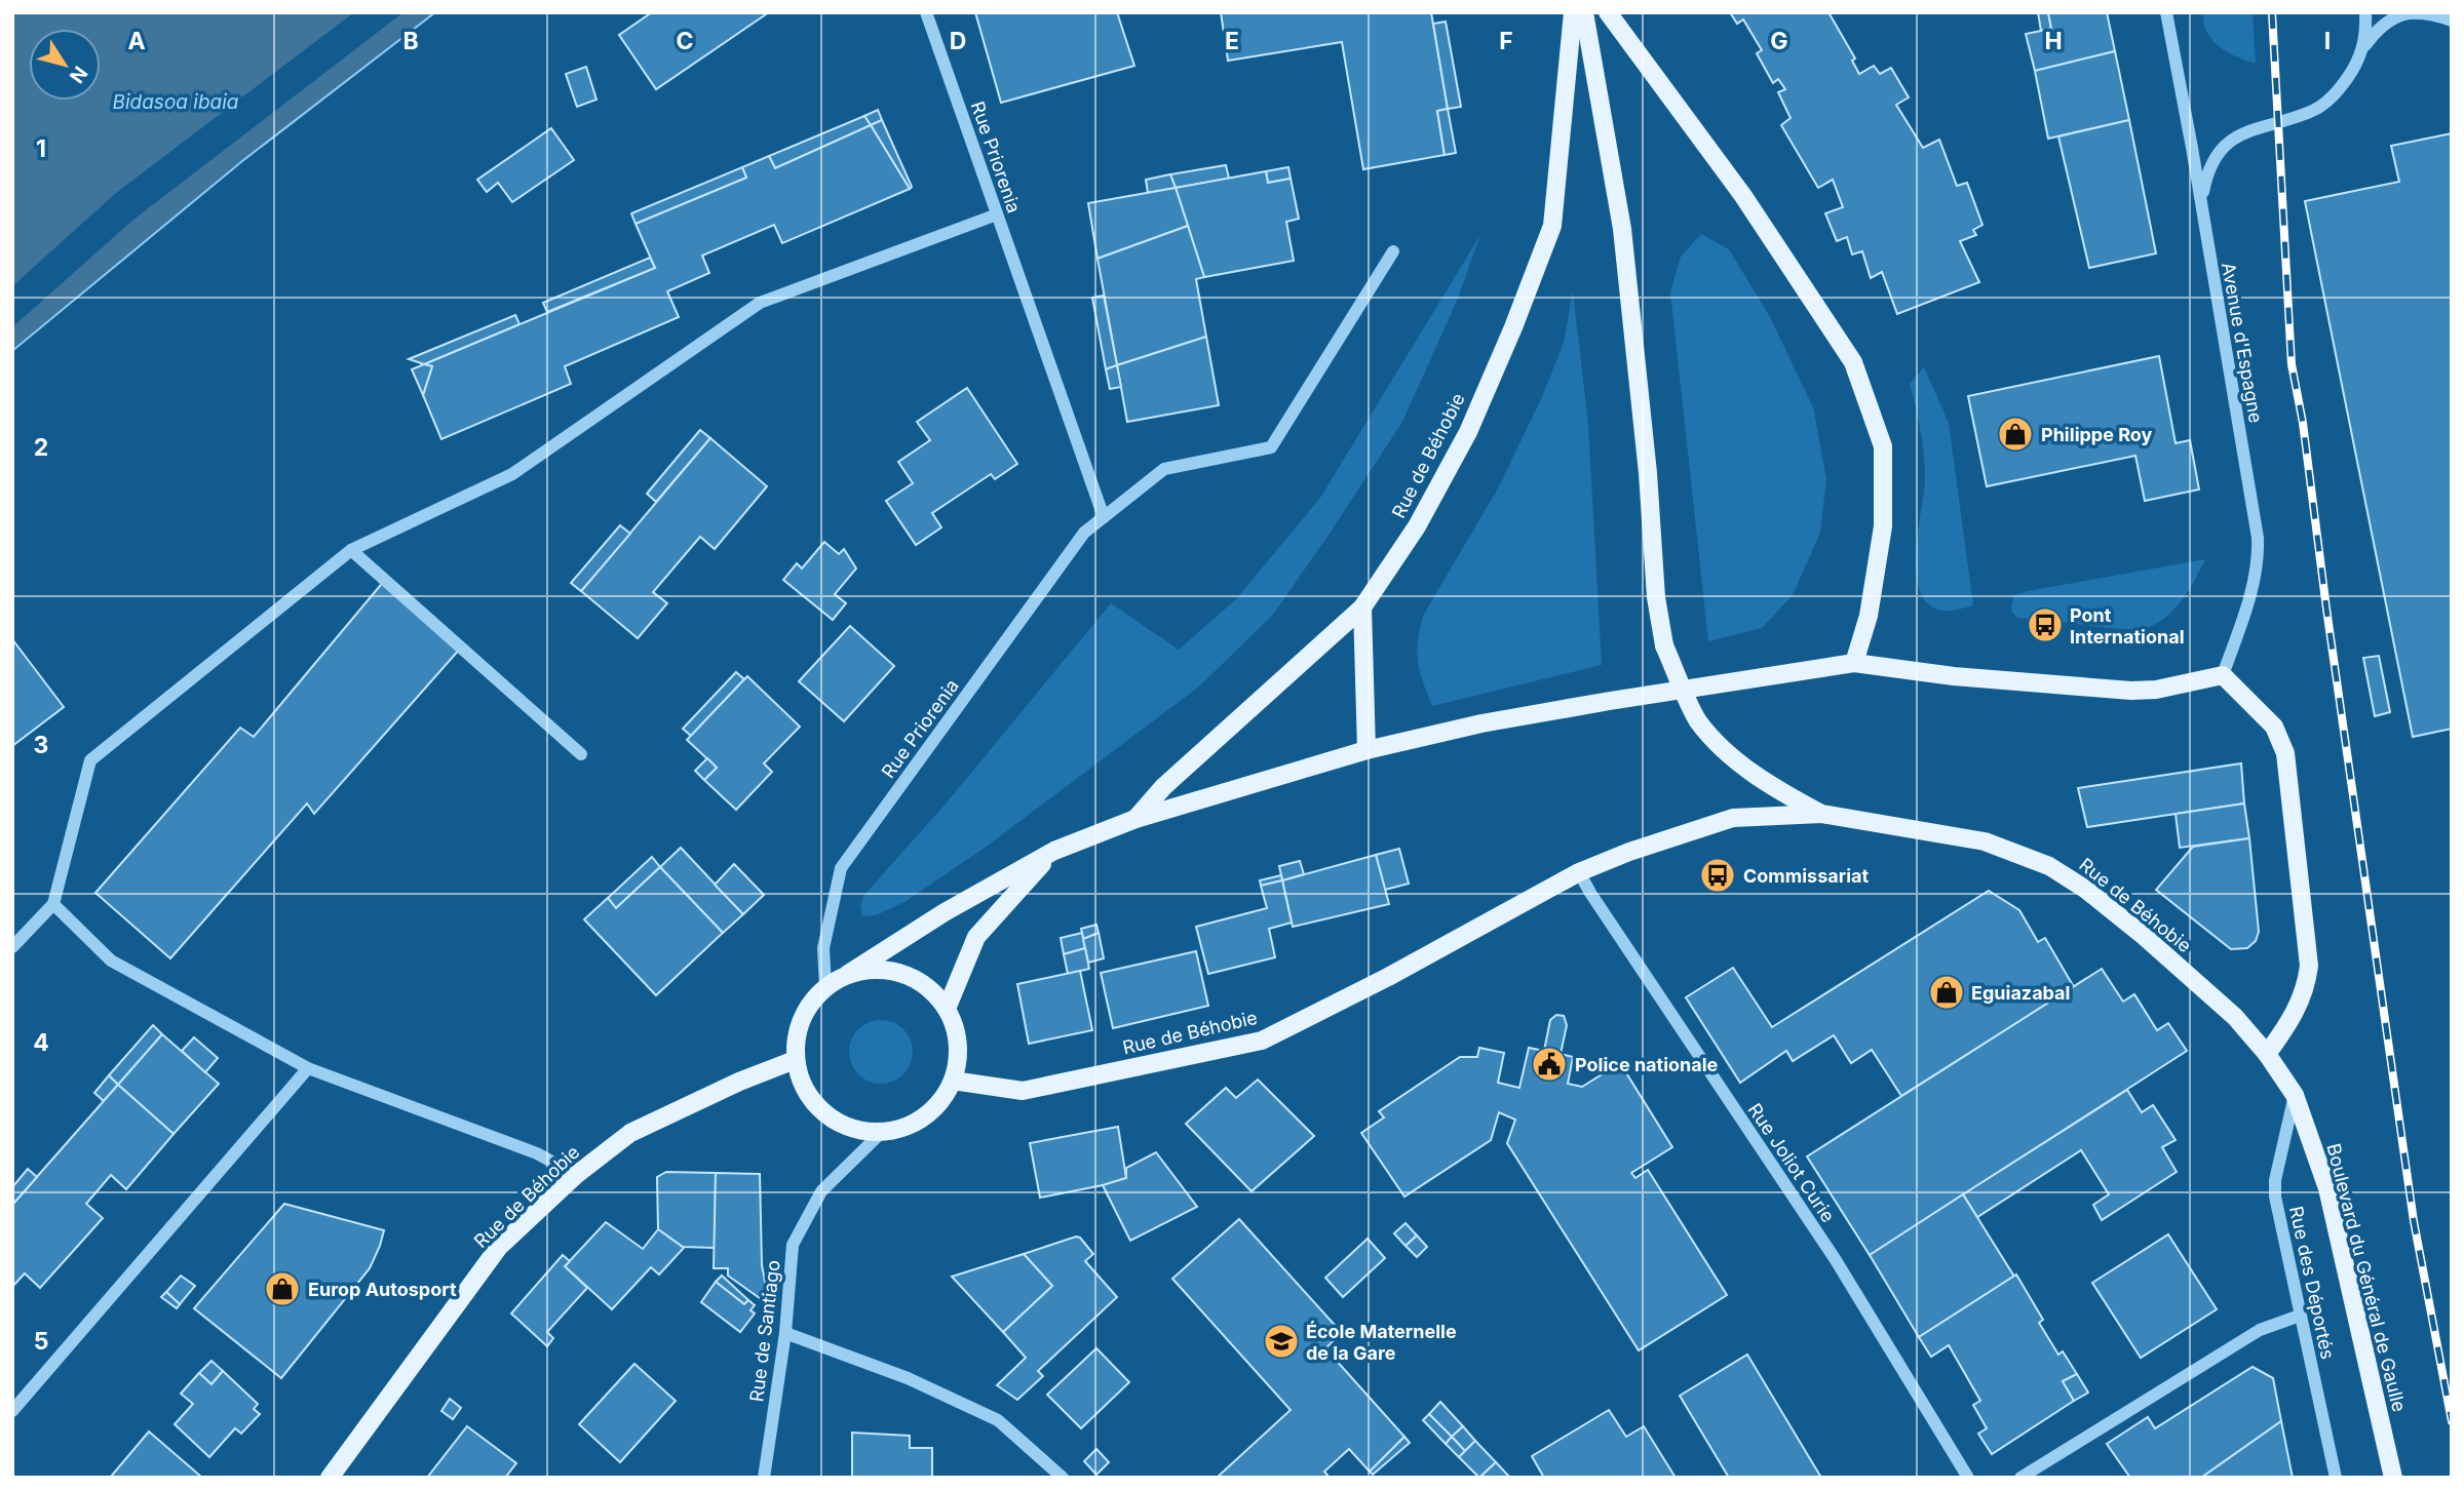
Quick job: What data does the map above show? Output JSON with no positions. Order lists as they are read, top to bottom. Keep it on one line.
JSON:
{"streets":{"main road":["Rue de Béhobie","Boulevard du Général de Gaulle"],"street":["Rue Priorenia","Avenue d'Espagne","Rue Joliot Curie","Rue des Déportés","Rue de Santiago"]},"crossings":[["Rue Priorenia","Rue de Béhobie"],["Rue Priorenia","Rue de Santiago"],["Avenue d'Espagne","Rue de Béhobie"],["Rue de Béhobie","Rue Joliot Curie"],["Rue de Béhobie","Boulevard du Général de Gaulle"],["Rue de Béhobie","Rue de Santiago"],["Boulevard du Général de Gaulle","Rue des Déportés"]],"water":["Bidasoa ibaia"],"places":{"shop":["Philippe Roy","Eguiazabal","Europ Autosport"],"bus stop":["Pont International","Commissariat"],"public building":["Police nationale"],"school or university":["École Maternelle de la Gare"]},"north":"bottom right","grid":{"columns":["A","B","C","D","E","F","G","H","I"],"rows":["1","2","3","4","5"]}}
